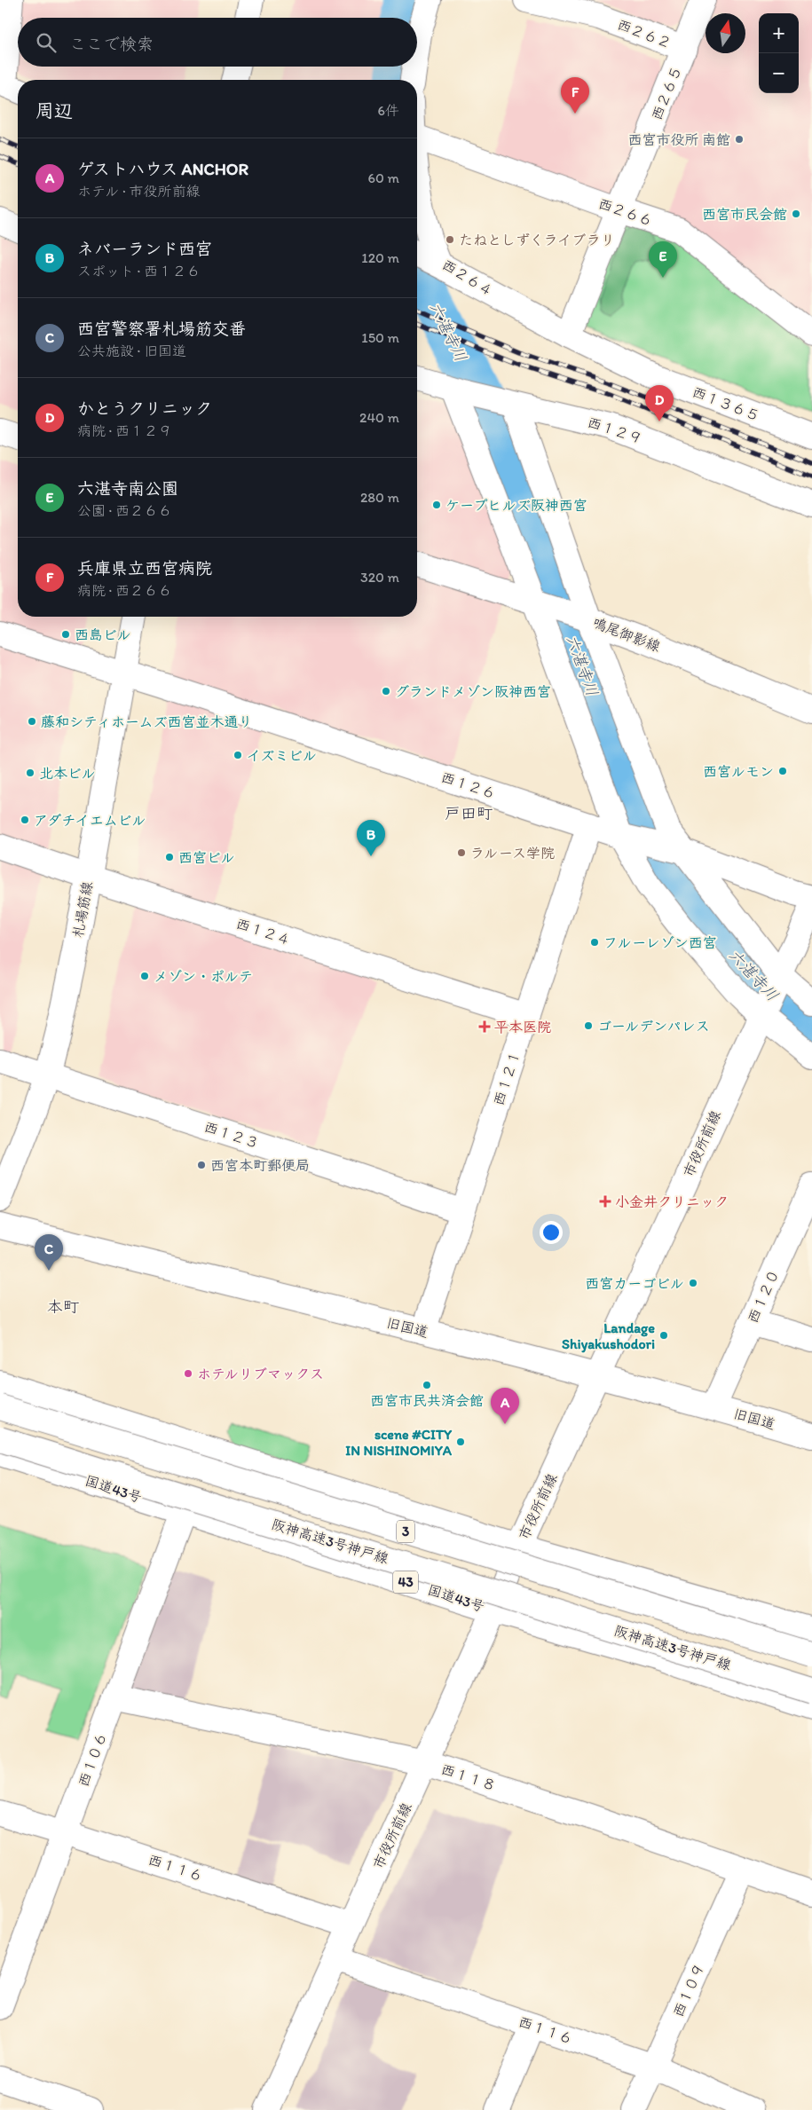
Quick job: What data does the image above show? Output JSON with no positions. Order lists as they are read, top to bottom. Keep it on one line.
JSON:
{"streets":{"main road":["西２６２","西２６５","西２６６","西２６４","西１３６５","西１２９","鳴尾御影線","西１２６","札場筋線","西１２４","西１２１","西１２３","市役所前線","西１２０","旧国道","国道43号","3","阪神高速3号神戸線","43","西１０６","西１１８","西１１６","西１０９"]},"crossings":[["西２６２","西２６５"],["西２６５","西２６６"],["西２６５","西２６４"],["西２６５","西１３６５"],["西２６４","西１３６５"],["西１２６","札場筋線"],["西１２６","西１２１"],["札場筋線","西１２４"],["札場筋線","西１２３"],["西１２４","西１２１"],["西１２１","西１２３"],["西１２１","旧国道"],["市役所前線","旧国道"],["市役所前線","国道43号"],["市役所前線","西１１８"],["市役所前線","西１１６"],["西１２０","旧国道"],["国道43号","西１０６"],["西１０６","西１１８"],["西１０６","西１１６"],["西１１８","西１０９"],["西１１６","西１０９"]],"districts":["戸田町","本町"],"water":["六湛寺川"],"places":{"other":["西宮市役所 南館","西宮市民会館","たねとしずくライブラリ","ケープヒルズ阪神西宮","西島ビル","グランドメゾン阪神西宮","藤和シティホームズ西宮並木通り","イズミビル","西宮ルモン","北本ビル","アダチイエムビル","ラルース学院","西宮ビル","フルーレゾン西宮","メゾン・ポルテ","ゴールデンパレス","西宮本町郵便局","西宮カーゴビル","Landage Shiyakushodori","ホテルリブマックス","西宮市民共済会館","scene #CITY IN NISHINOMIYA"],"health":["平本医院","小金井クリニック"]},"north":"top","page":{"map_buttons":["+","−"],"search":"ここで検索","pins":["F","E","D","B","C","A"],"heading":["周辺","6件"],"list":[{"mark":"A","name":"ゲストハウス ANCHOR","note":"ホテル · 市役所前線","value":"60 m"},{"mark":"B","name":"ネバーランド西宮","note":"スポット · 西１２６","value":"120 m"},{"mark":"C","name":"西宮警察署札場筋交番","note":"公共施設 · 旧国道","value":"150 m"},{"mark":"D","name":"かとうクリニック","note":"病院 · 西１２９","value":"240 m"},{"mark":"E","name":"六湛寺南公園","note":"公園 · 西２６６","value":"280 m"},{"mark":"F","name":"兵庫県立西宮病院","note":"病院 · 西２６６","value":"320 m"}]}}
